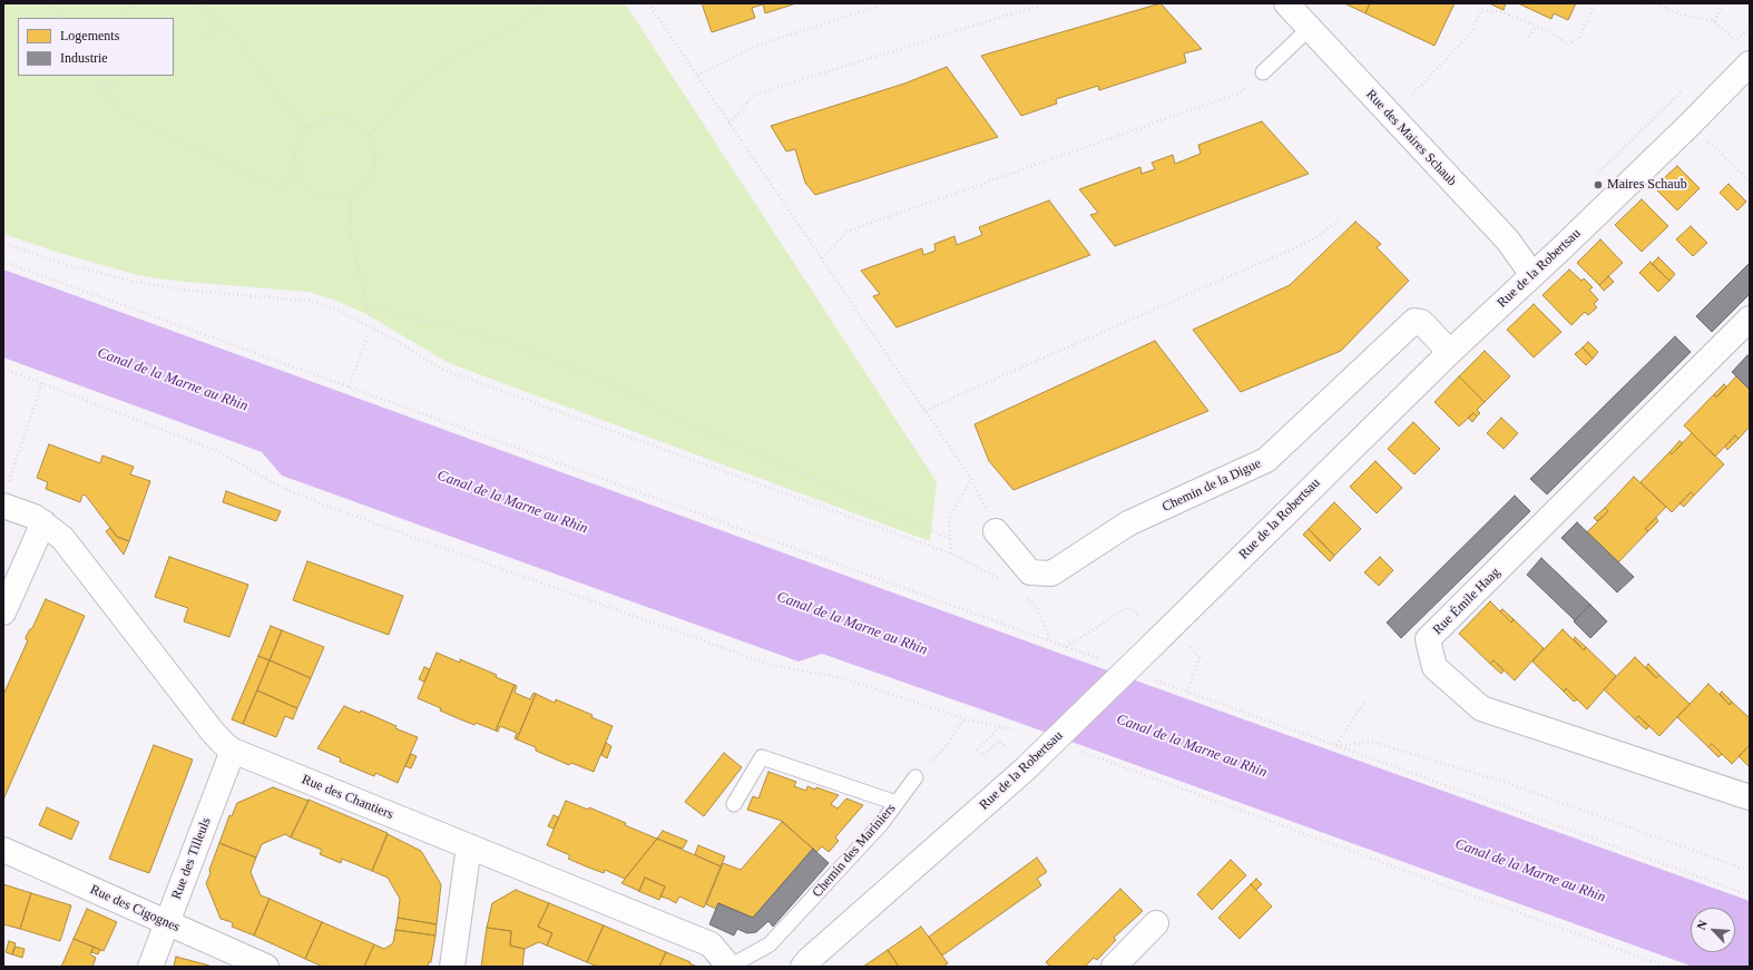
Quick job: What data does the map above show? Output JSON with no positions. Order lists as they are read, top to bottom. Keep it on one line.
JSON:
{"streets":{"street":["Rue des Maires Schaub","Rue de la Robertsau","Chemin de la Digue","Rue Émile Haag","Rue des Chantiers","Rue des Tilleuls","Rue des Cigognes"],"lane":["Chemin des Mariniers"]},"crossings":[["Rue des Maires Schaub","Rue de la Robertsau"],["Rue de la Robertsau","Chemin de la Digue"],["Rue des Chantiers","Chemin des Mariniers"],["Rue des Chantiers","Rue des Tilleuls"],["Rue des Tilleuls","Rue des Cigognes"]],"water":["Canal de la Marne au Rhin"],"places":["Maires Schaub"],"legend":["Logements","Industrie"],"north":"top left"}
